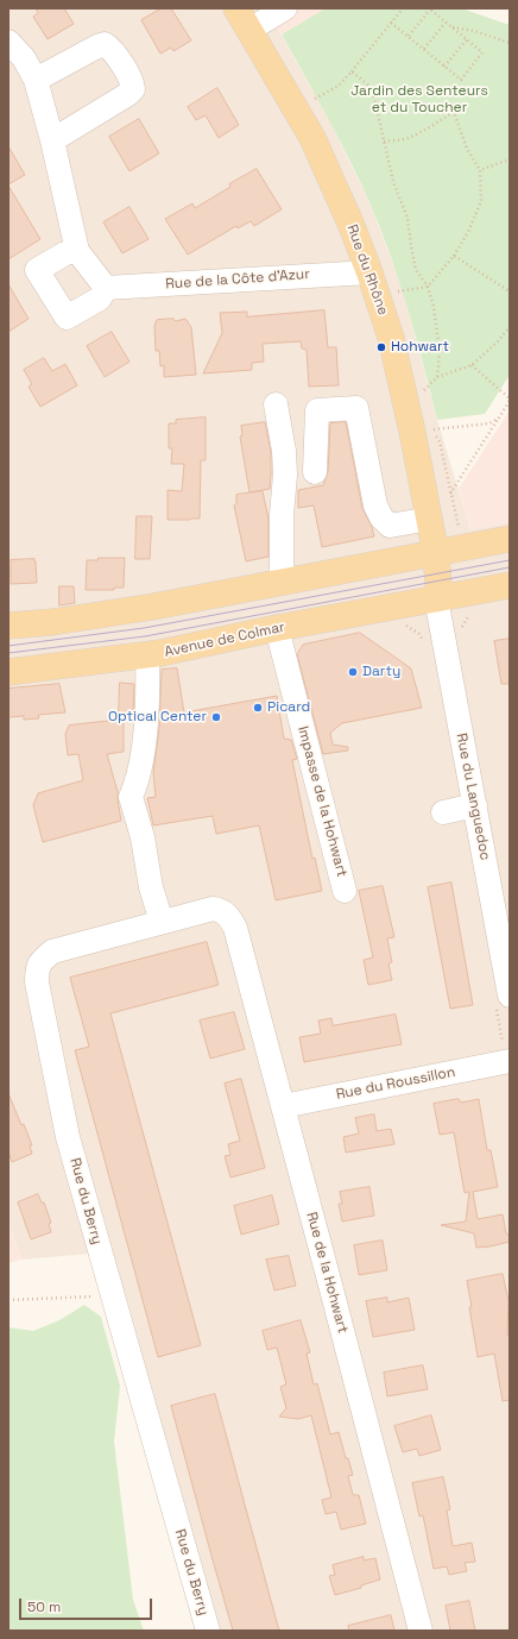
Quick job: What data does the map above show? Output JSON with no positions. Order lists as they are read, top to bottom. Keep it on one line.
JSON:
{"streets":{"main road":["Rue du Rhône","Avenue de Colmar"],"street":["Rue de la Côte d'Azur","Rue du Languedoc","Impasse de la Hohwart","Rue du Roussillon","Rue du Berry","Rue de la Hohwart"]},"crossings":[["Rue du Rhône","Rue de la Côte d'Azur"],["Avenue de Colmar","Rue du Languedoc"],["Avenue de Colmar","Impasse de la Hohwart"],["Rue du Roussillon","Rue de la Hohwart"],["Rue du Berry","Rue de la Hohwart"]],"parks":["Jardin des Senteurs et du Toucher"],"places":["Hohwart","Darty","Picard","Optical Center"],"scale_bar":"50 m"}
